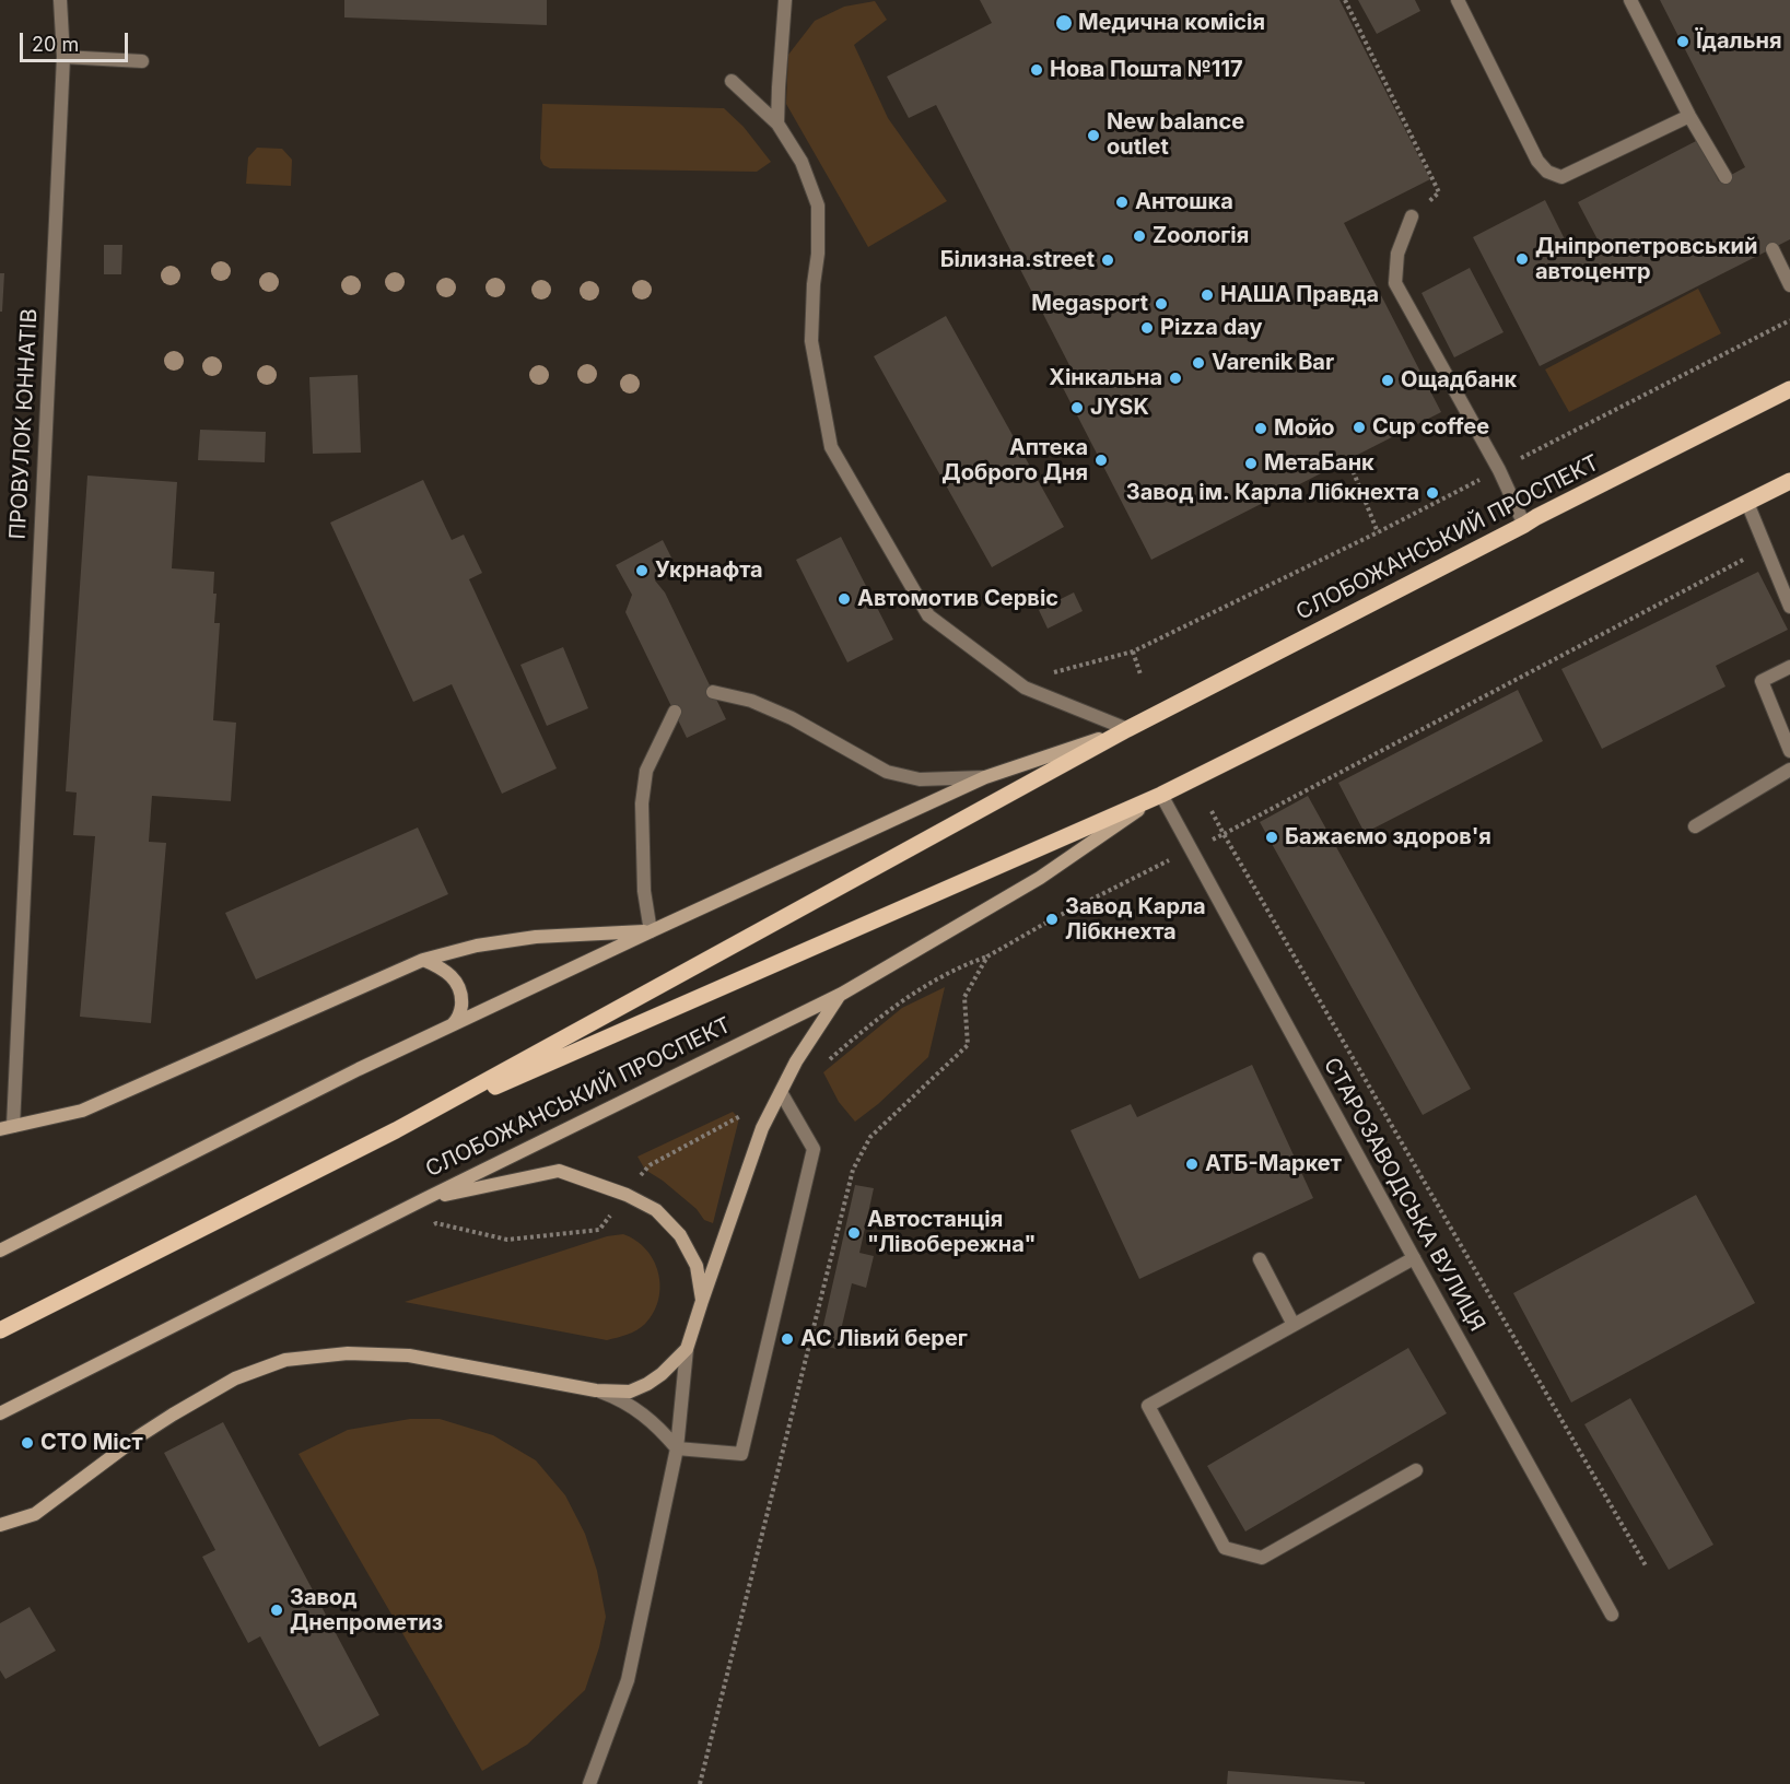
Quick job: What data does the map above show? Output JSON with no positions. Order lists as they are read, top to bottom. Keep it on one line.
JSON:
{"streets":{"main road":["СЛОБОЖАНСЬКИЙ ПРОСПЕКТ"],"street":["ПРОВУЛОК ЮННАТІВ","СТАРОЗАВОДСЬКА ВУЛИЦЯ"]},"crossings":[["СЛОБОЖАНСЬКИЙ ПРОСПЕКТ","СТАРОЗАВОДСЬКА ВУЛИЦЯ"]],"places":["Медична комісія","Їдальня","Нова Пошта №117","New balance outlet","Антошка","Zooлогія","Дніпропетровський автоцентр","Білизна.street","НАША Правда","Megasport","Pizza day","Varenik Bar","Хінкальна","Ощадбанк","JYSK","Cup coffee","Мойо","Аптека Доброго Дня","МетаБанк","Завод ім. Карла Лібкнехта","Укрнафта","Автомотив Сервіс","Бажаємо здоров'я","Завод Карла Лібкнехта","АТБ-Маркет","Автостанція \"Лівобережна\"","АС Лівий берег","СТО Міст","Завод Днепрометиз"],"scale_bar":"20 m"}
